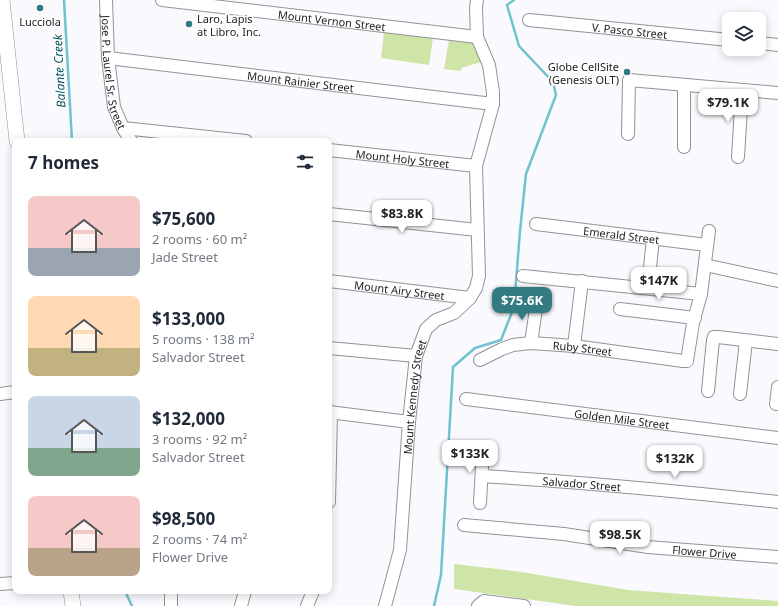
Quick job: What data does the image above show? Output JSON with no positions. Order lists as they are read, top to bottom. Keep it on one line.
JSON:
{"streets":{"street":["Mount Vernon Street","V. Pasco Street","Jose P. Laurel Sr. Street","Mount Rainier Street","Mount Holy Street","Emerald Street","Mount Airy Street","Ruby Street","Mount Kennedy Street","Golden Mile Street","Salvador Street","Flower Drive"]},"crossings":[["Mount Vernon Street","Mount Kennedy Street"],["Jose P. Laurel Sr. Street","Mount Rainier Street"],["Mount Rainier Street","Mount Kennedy Street"],["Mount Holy Street","Mount Kennedy Street"],["Mount Airy Street","Mount Kennedy Street"]],"water":["Balante Creek"],"places":["Lucciola","Laro, Lapis at Libro, Inc.","Globe CellSite (Genesis OLT)"],"page":{"price":["$79.1K","$83.8K","$147K","$75.6K","$133K","$132K","$98.5K"],"heading":"7 homes","list":[{"name":"$75,600","note":"2 rooms · 60 m² · Jade Street"},{"name":"$133,000","note":"5 rooms · 138 m² · Salvador Street"},{"name":"$132,000","note":"3 rooms · 92 m² · Salvador Street"},{"name":"$98,500","note":"2 rooms · 74 m² · Flower Drive"}]}}
